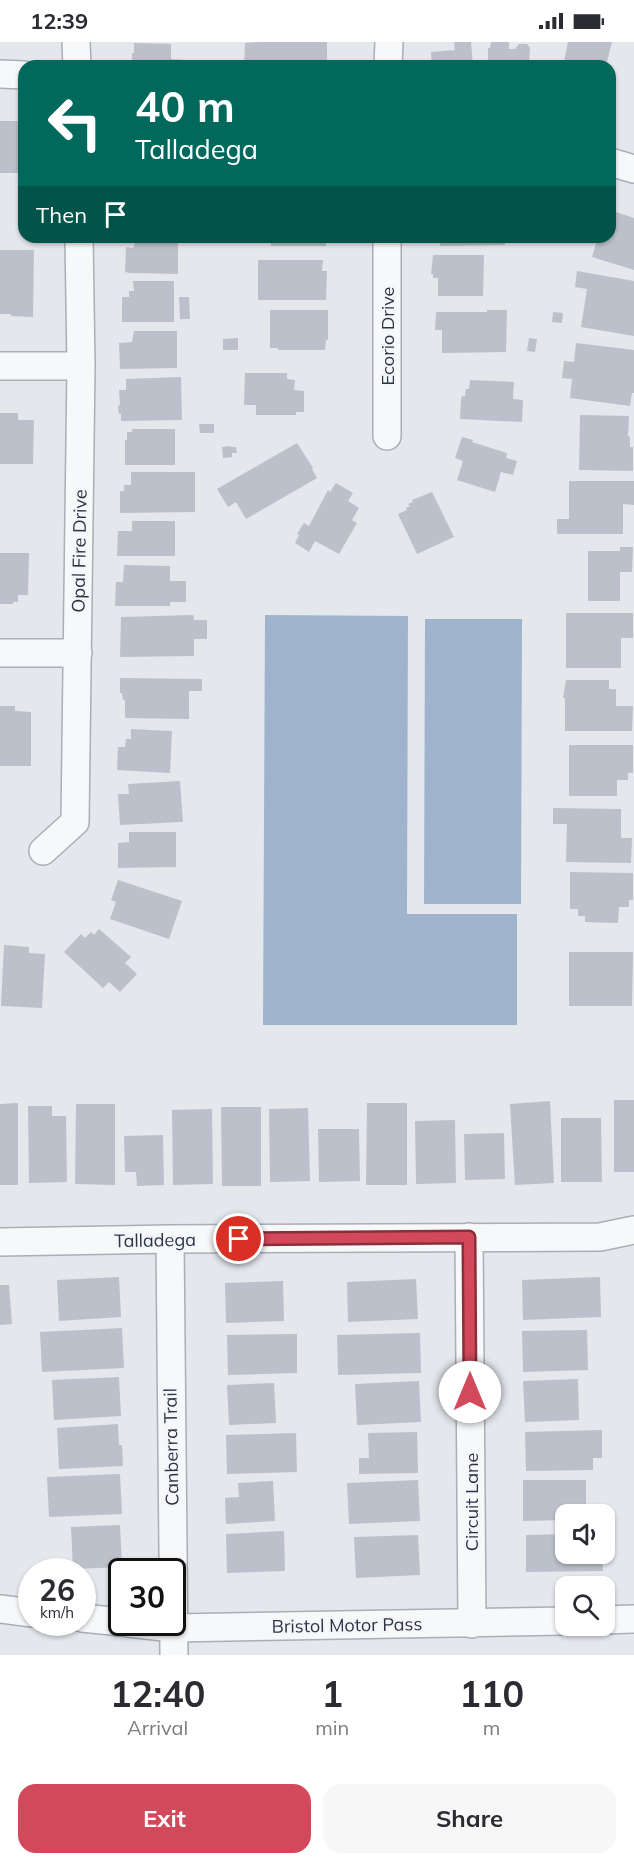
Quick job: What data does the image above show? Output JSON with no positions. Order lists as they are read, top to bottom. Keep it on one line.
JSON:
{"streets":{"street":["Ecorio Drive","Opal Fire Drive","Talladega","Canberra Trail","Circuit Lane","Bristol Motor Pass"]},"crossings":[["Talladega","Canberra Trail"],["Talladega","Circuit Lane"],["Circuit Lane","Bristol Motor Pass"]],"page":{"status":"12:39","turn":["40 m","Talladega"],"then":"Then","speed":"26 km/h","limit":"30","eta":["12:40","Arrival","1","min","110","m"],"buttons":["Exit","Share"]}}
